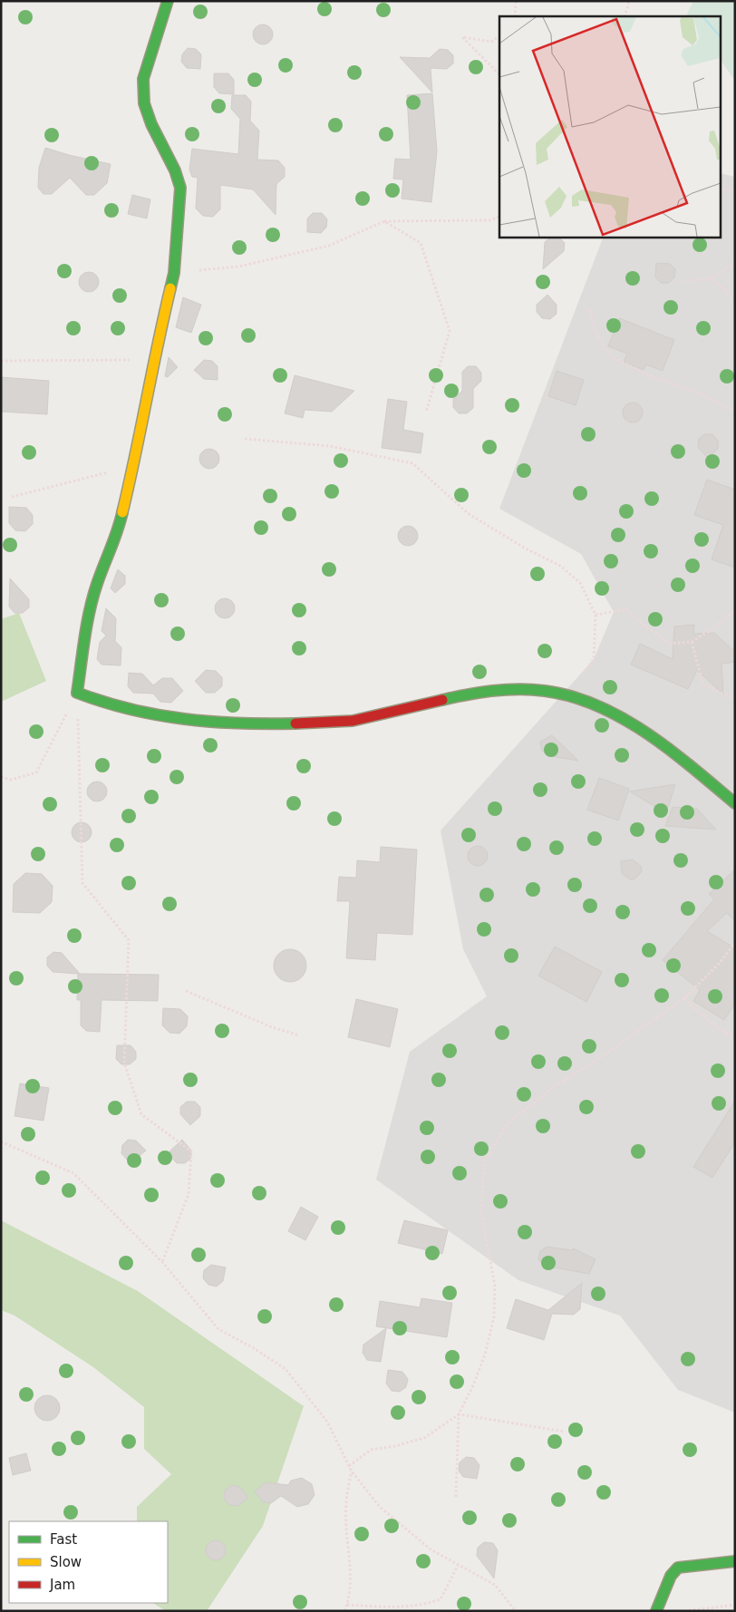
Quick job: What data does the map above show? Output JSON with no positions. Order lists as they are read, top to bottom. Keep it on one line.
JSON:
{"legend":["Fast","Slow","Jam"]}
